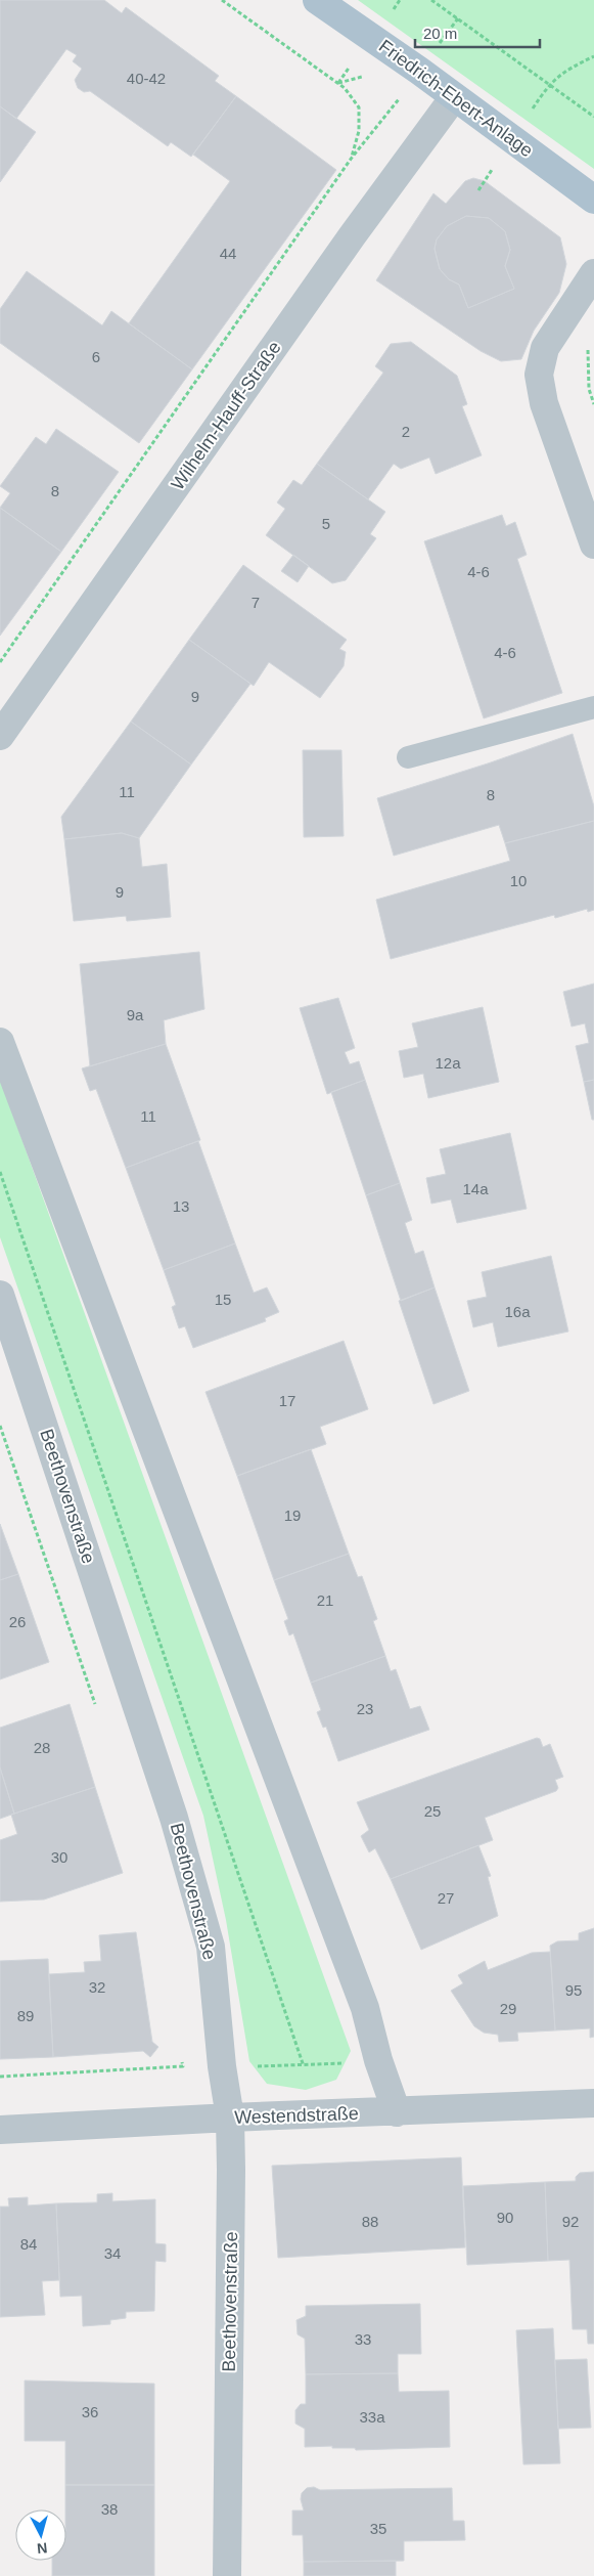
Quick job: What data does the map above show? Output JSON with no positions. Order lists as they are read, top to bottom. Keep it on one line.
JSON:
{"streets":{"main road":["Friedrich-Ebert-Anlage"],"street":["Wilhelm-Hauff-Straße","Beethovenstraße","Westendstraße"]},"crossings":[["Friedrich-Ebert-Anlage","Wilhelm-Hauff-Straße"],["Beethovenstraße","Westendstraße"]],"house_numbers":["40-42","44","6","2","8","5","4-6","7","4-6","9","11","8","10","9","9a","12a","11","14a","13","15","16a","17","19","21","26","23","28","25","30","27","32","95","29","89","90","88","92","84","34","33","36","33a","38","35"],"scale_bar":"20 m","north":"bottom"}
